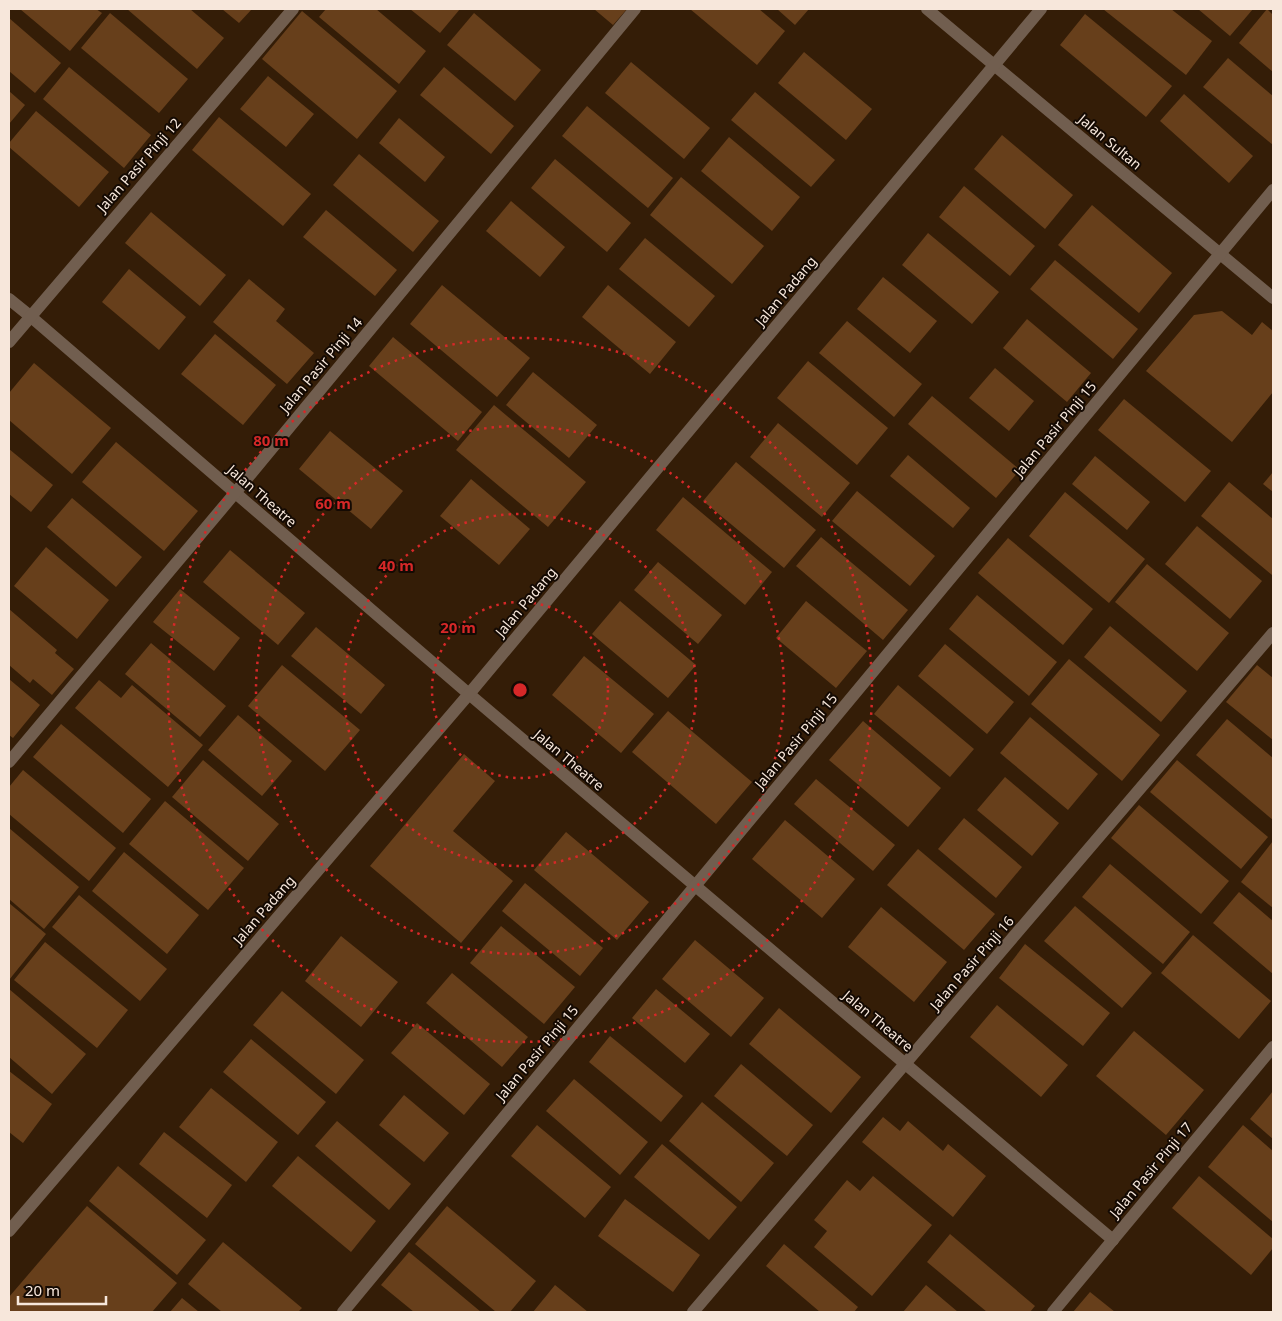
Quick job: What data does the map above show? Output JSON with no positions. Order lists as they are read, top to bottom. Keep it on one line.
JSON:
{"streets":{"street":["Jalan Sultan","Jalan Pasir Pinji 12","Jalan Padang","Jalan Pasir Pinji 14","Jalan Pasir Pinji 15","Jalan Theatre","Jalan Pasir Pinji 16","Jalan Pasir Pinji 17"]},"crossings":[["Jalan Sultan","Jalan Padang"],["Jalan Sultan","Jalan Pasir Pinji 15"],["Jalan Pasir Pinji 12","Jalan Theatre"],["Jalan Padang","Jalan Theatre"],["Jalan Pasir Pinji 14","Jalan Theatre"],["Jalan Pasir Pinji 15","Jalan Theatre"],["Jalan Theatre","Jalan Pasir Pinji 16"],["Jalan Theatre","Jalan Pasir Pinji 17"]],"scale_bar":"20 m","rings":["80 m","60 m","40 m","20 m"]}
